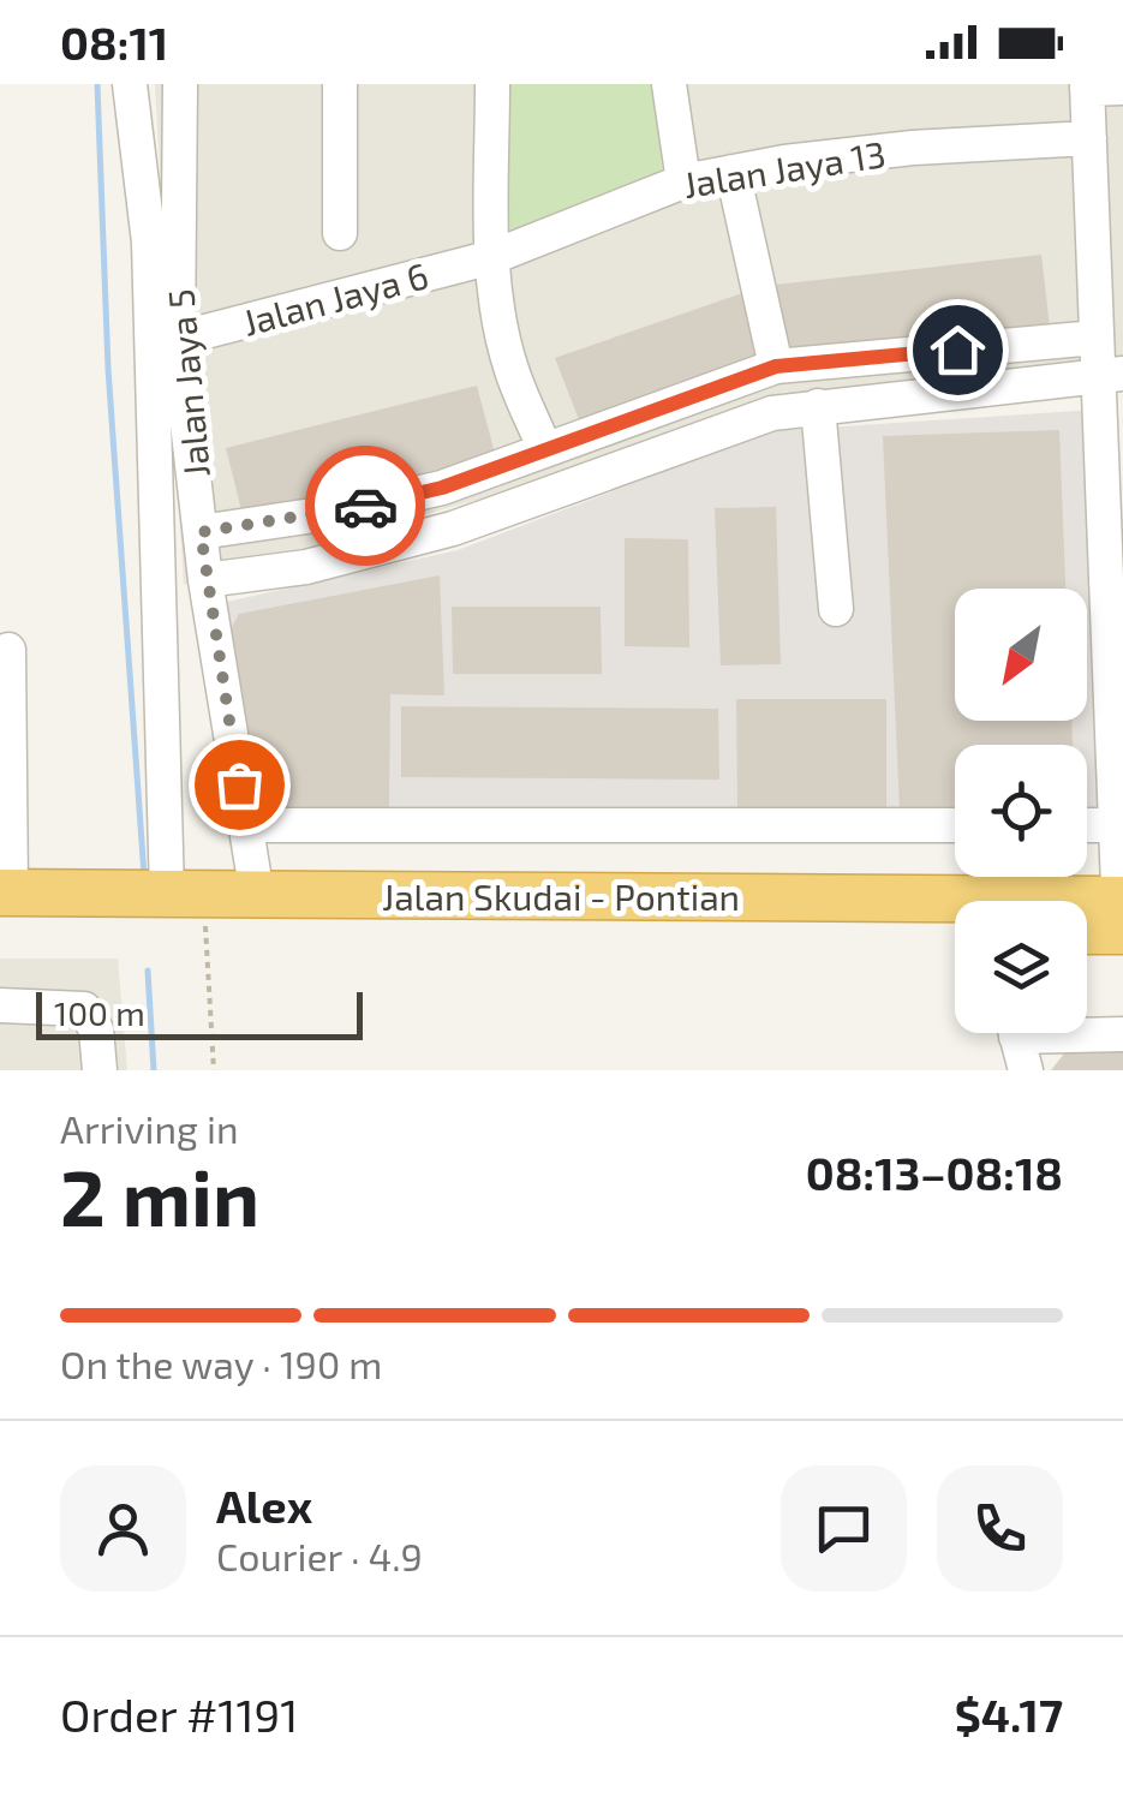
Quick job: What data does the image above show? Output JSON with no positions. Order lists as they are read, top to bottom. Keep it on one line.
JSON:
{"streets":{"highway":["Jalan Skudai - Pontian"],"street":["Jalan Jaya 13","Jalan Jaya 6","Jalan Jaya 5"]},"crossings":[["Jalan Jaya 13","Jalan Jaya 6"],["Jalan Jaya 6","Jalan Jaya 5"],["Jalan Jaya 5","Jalan Skudai - Pontian"]],"scale_bar":"100 m","north":"bottom left","page":{"status":"08:11","scale":"100 m","heading":["2 min","Arriving in","08:13–08:18"],"panel":["Alex","Courier · 4.9","Order #1191","$4.17"],"bar":"On the way · 190 m"}}
